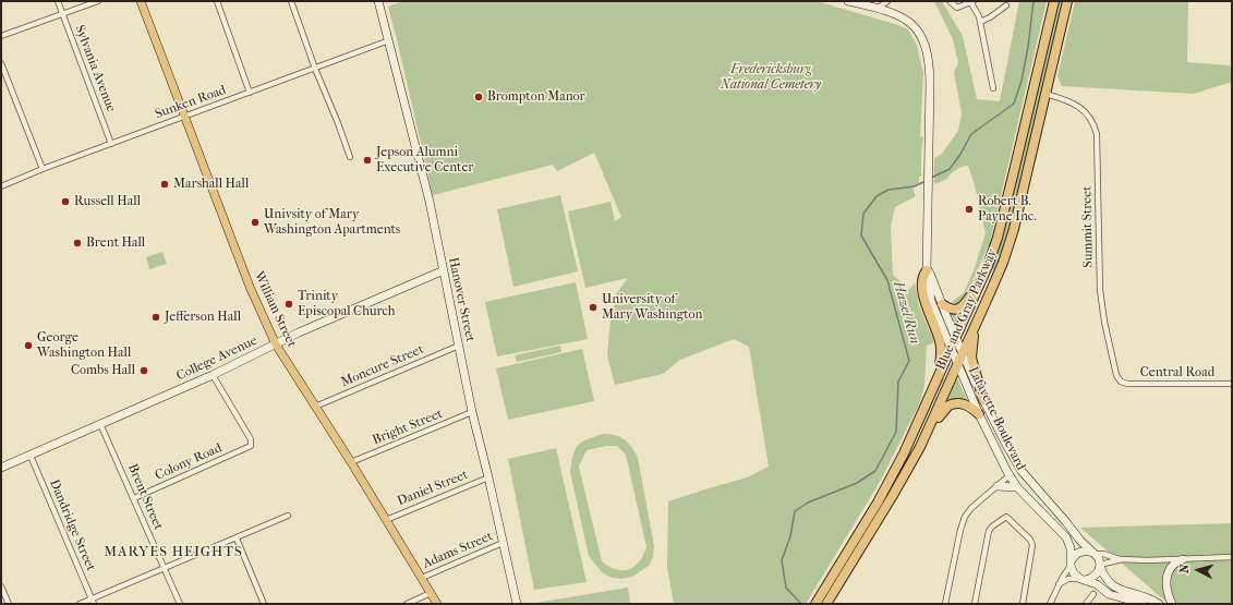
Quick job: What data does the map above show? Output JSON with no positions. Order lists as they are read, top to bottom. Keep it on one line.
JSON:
{"streets":{"highway":["Blue and Gray Parkway"],"main road":["Hanover Street","William Street","College Avenue","Lafayette Boulevard"],"street":["Sylvania Avenue","Sunken Road","Summit Street","Moncure Street","Central Road","Bright Street","Colony Road","Daniel Street","Brent Street","Dandridge Street","Adams Street"]},"crossings":[["Sylvania Avenue","Sunken Road"],["Sunken Road","Hanover Street"],["Sunken Road","William Street"],["Summit Street","Blue and Gray Parkway"],["Summit Street","Central Road"],["Hanover Street","College Avenue"],["Hanover Street","Moncure Street"],["Hanover Street","Bright Street"],["Hanover Street","Daniel Street"],["Hanover Street","Adams Street"],["William Street","College Avenue"],["William Street","Moncure Street"],["William Street","Bright Street"],["William Street","Daniel Street"],["William Street","Adams Street"],["Blue and Gray Parkway","Lafayette Boulevard"],["College Avenue","Colony Road"],["College Avenue","Brent Street"],["College Avenue","Dandridge Street"],["Colony Road","Brent Street"]],"districts":["MARYES HEIGHTS"],"water":["Hazel Run"],"parks":["Fredericksburg National Cemetery"],"places":["Brompton Manor","Jepson Alumni Executive Center","Marshall Hall","Russell Hall","Robert B. Payne Inc.","Univsity of Mary Washington Apartments","Brent Hall","Trinity Episcopal Church","University of Mary Washington","Jefferson Hall","George Washington Hall","Combs Hall"],"north":"left"}
